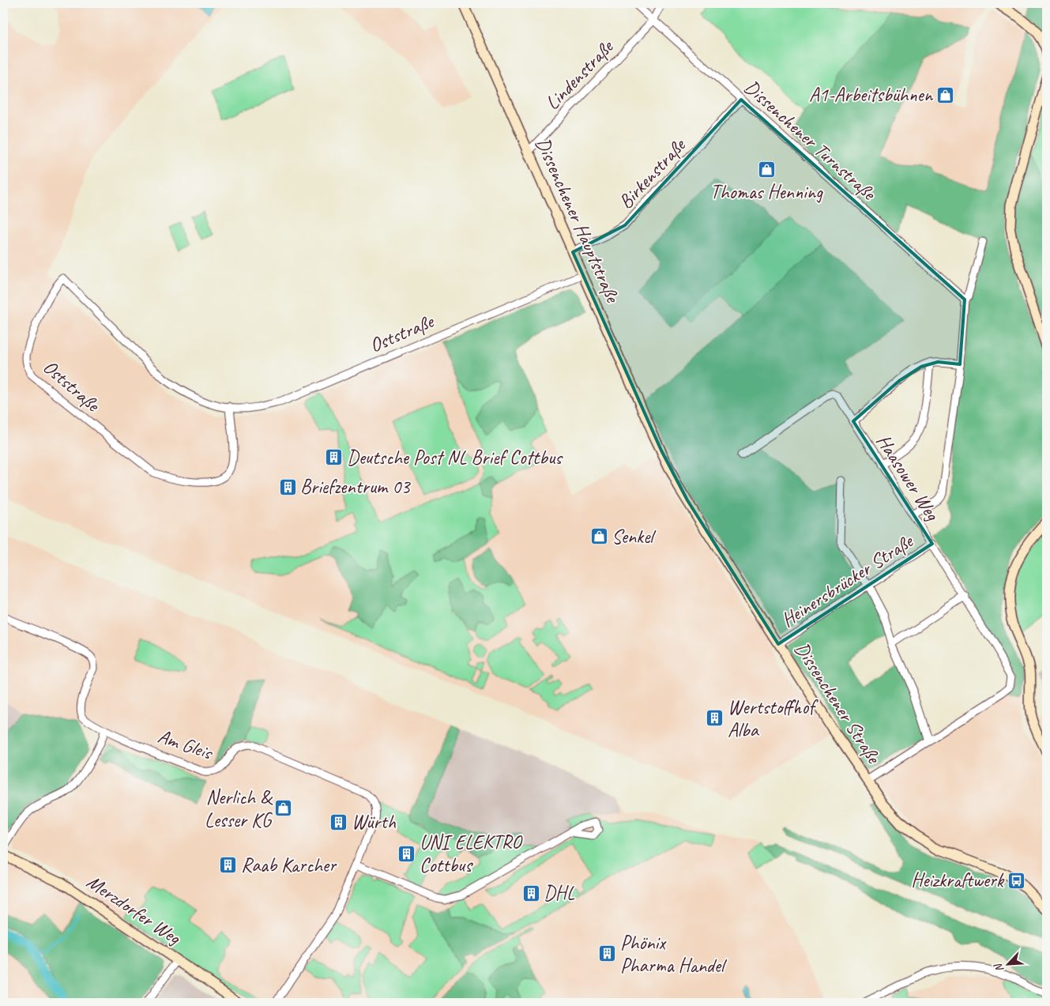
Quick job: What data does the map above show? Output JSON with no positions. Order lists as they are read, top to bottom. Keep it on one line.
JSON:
{"streets":{"main road":["Dissenchener Hauptstraße","Dissenchener Straße","Merzdorfer Weg"],"street":["Lindenstraße","Dissenchener Turnstraße","Birkenstraße","Oststraße","Haasower Weg","Heinersbrücker Straße","Am Gleis"]},"crossings":[["Lindenstraße","Dissenchener Turnstraße"],["Lindenstraße","Dissenchener Hauptstraße"],["Dissenchener Turnstraße","Birkenstraße"],["Birkenstraße","Dissenchener Hauptstraße"],["Dissenchener Hauptstraße","Oststraße"],["Dissenchener Hauptstraße","Dissenchener Straße"],["Haasower Weg","Heinersbrücker Straße"],["Heinersbrücker Straße","Dissenchener Straße"]],"places":{"shop":["A1-Arbeitsbühnen","Thomas Henning","Senkel","Nerlich & Lesser KG"],"building":["Deutsche Post NL Brief Cottbus","Briefzentrum 03","Wertstoffhof Alba","Würth","UNI ELEKTRO Cottbus","Raab Karcher","DHL","Phönix Pharma Handel"],"bus stop":["Heizkraftwerk"]},"north":"bottom left"}
